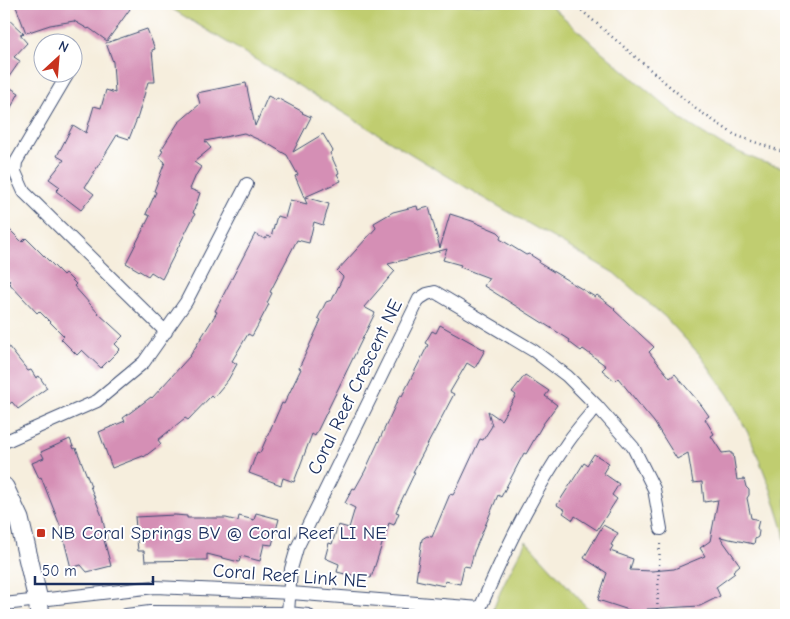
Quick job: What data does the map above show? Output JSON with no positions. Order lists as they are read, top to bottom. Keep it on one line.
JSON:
{"streets":{"street":["Coral Reef Crescent NE","Coral Reef Link NE"]},"crossings":[["Coral Reef Crescent NE","Coral Reef Link NE"]],"places":{"transit":["NB Coral Springs BV @ Coral Reef LI NE"]},"scale_bar":"50 m","north":"top right"}
